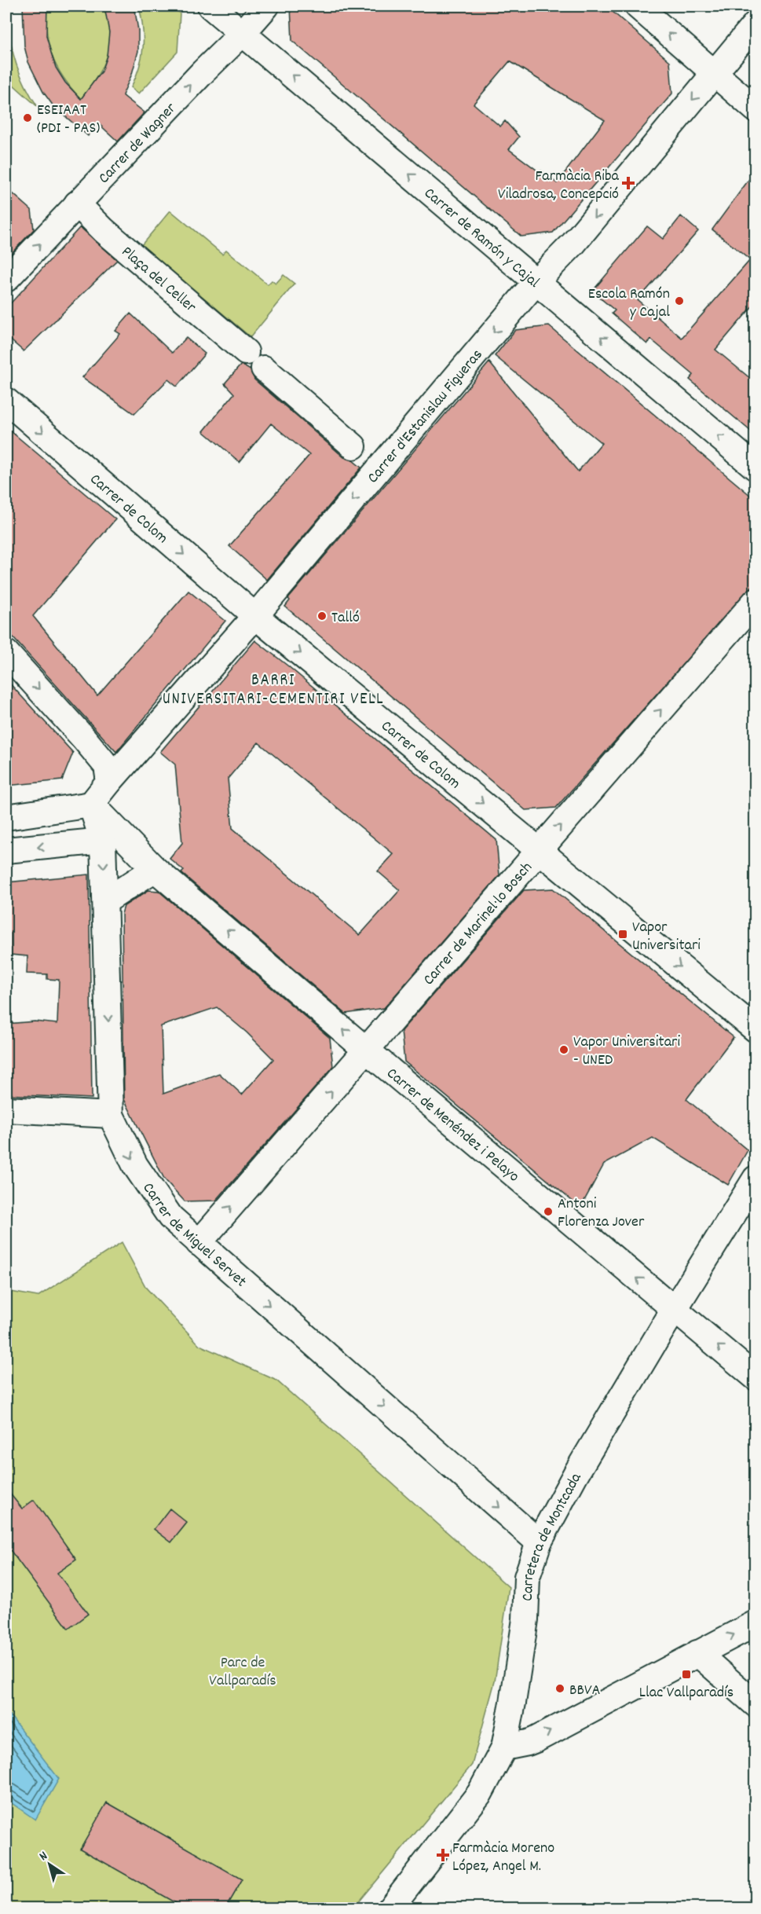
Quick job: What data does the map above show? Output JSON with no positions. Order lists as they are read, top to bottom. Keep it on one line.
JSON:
{"streets":{"street":["Carrer de Wagner","Carrer de Ramón y Cajal","Plaça del Celler","Carrer d'Estanislau Figueras","Carrer de Colom","Carrer de Marinel·lo Bosch","Carrer de Menéndez i Pelayo","Carrer de Miguel Servet","Carretera de Montcada"]},"crossings":[["Carrer de Wagner","Carrer de Ramón y Cajal"],["Carrer de Wagner","Plaça del Celler"],["Carrer de Ramón y Cajal","Carrer d'Estanislau Figueras"],["Carrer d'Estanislau Figueras","Carrer de Colom"],["Carrer d'Estanislau Figueras","Carrer de Menéndez i Pelayo"],["Carrer d'Estanislau Figueras","Carrer de Miguel Servet"],["Carrer de Colom","Carrer de Marinel·lo Bosch"],["Carrer de Marinel·lo Bosch","Carrer de Menéndez i Pelayo"],["Carrer de Marinel·lo Bosch","Carrer de Miguel Servet"],["Carrer de Menéndez i Pelayo","Carrer de Miguel Servet"],["Carrer de Menéndez i Pelayo","Carretera de Montcada"],["Carrer de Miguel Servet","Carretera de Montcada"]],"one_way":["Carrer de Wagner","Carrer de Ramón y Cajal","Carrer d'Estanislau Figueras","Carrer de Marinel·lo Bosch","Carrer de Menéndez i Pelayo","Carrer de Miguel Servet"],"districts":["BARRI UNIVERSITARI-CEMENTIRI VELL"],"parks":["Parc de Vallparadís"],"places":{"other":["ESEIAAT (PDI - PAS)","Escola Ramón y Cajal","Talló","Vapor Universitari - UNED","Antoni Florenza Jover","BBVA"],"health":["Farmàcia Riba Viladrosa, Concepció","Farmàcia Moreno López, Angel M."],"transit":["Vapor Universitari","Llac Vallparadís"]},"north":"top left"}
